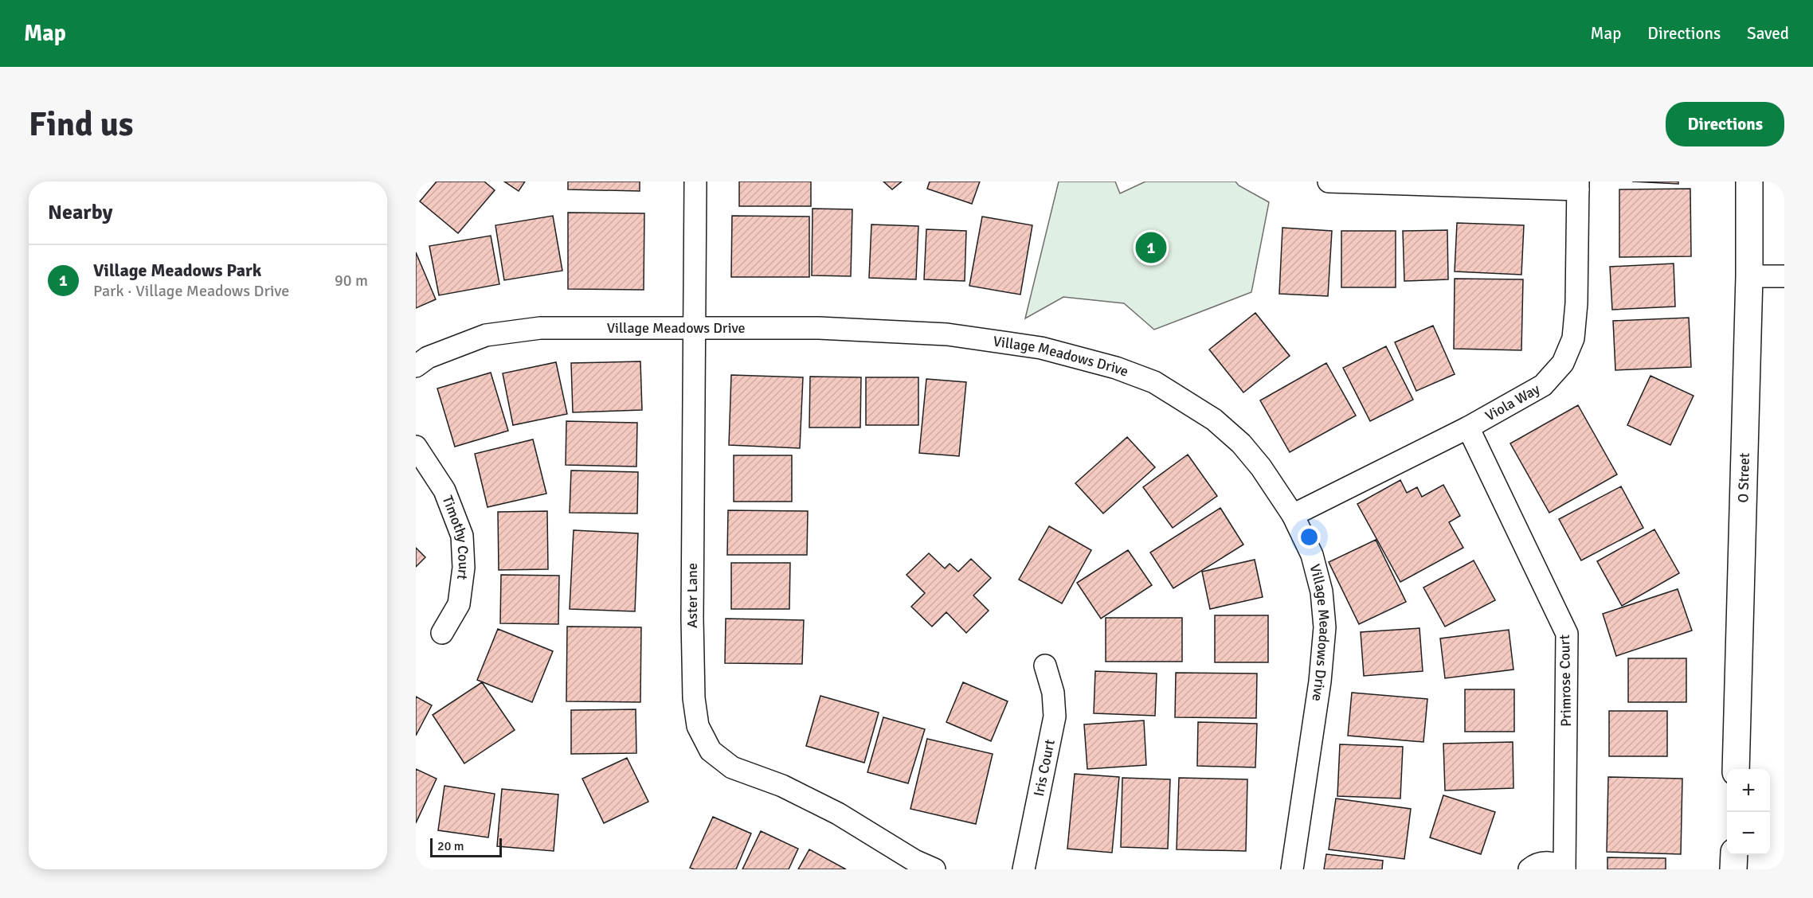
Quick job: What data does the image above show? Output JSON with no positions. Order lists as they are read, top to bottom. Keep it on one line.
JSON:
{"streets":{"street":["Village Meadows Drive","Viola Way","O Street","Timothy Court","Aster Lane","Primrose Court","Iris Court"]},"crossings":[["Village Meadows Drive","Viola Way"],["Village Meadows Drive","Aster Lane"],["Viola Way","Primrose Court"]],"scale_bar":"20 m","page":{"header":"Map","nav":["Map","Directions","Saved"],"buttons":"Directions","title":"Find us","heading":"Nearby","pins":"1","list":[{"mark":"1","name":"Village Meadows Park","note":"Park · Village Meadows Drive","value":"90 m"}],"map_buttons":["+","−"],"scale":"20 m"}}
